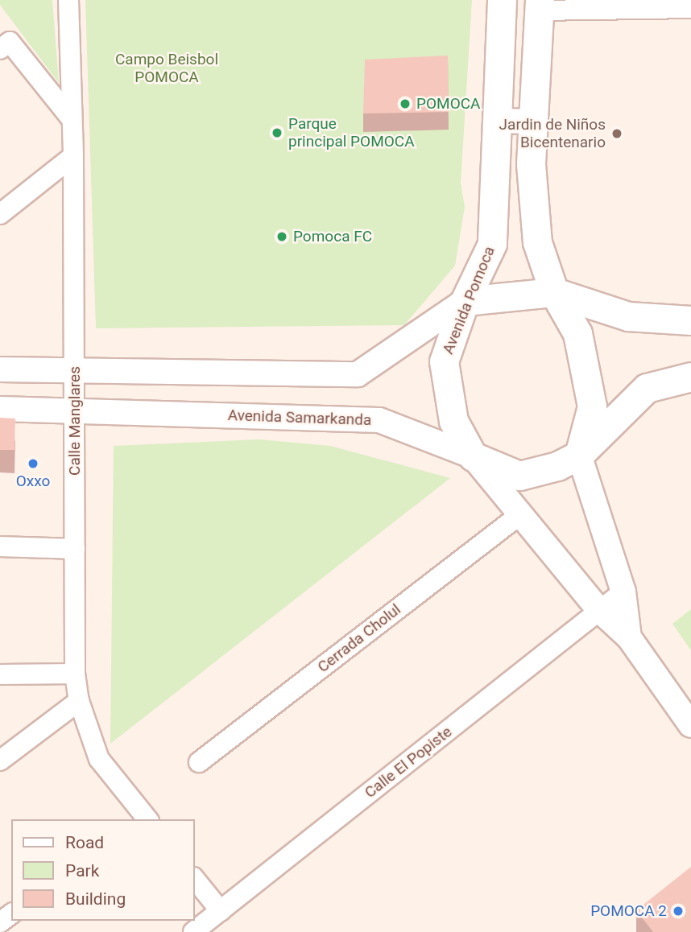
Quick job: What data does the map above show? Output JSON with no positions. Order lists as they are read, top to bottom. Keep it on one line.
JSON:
{"streets":{"main road":["Avenida Pomoca","Avenida Samarkanda"],"street":["Calle Manglares","Cerrada Cholul","Calle El Popiste"]},"crossings":[["Avenida Pomoca","Avenida Samarkanda"],["Avenida Pomoca","Cerrada Cholul"],["Avenida Pomoca","Calle El Popiste"],["Avenida Samarkanda","Calle Manglares"]],"parks":["Campo Beisbol POMOCA"],"places":["POMOCA","Parque principal POMOCA","Jardin de Niños Bicentenario","Pomoca FC","Oxxo","POMOCA 2"],"legend":["Road","Park","Building"]}
